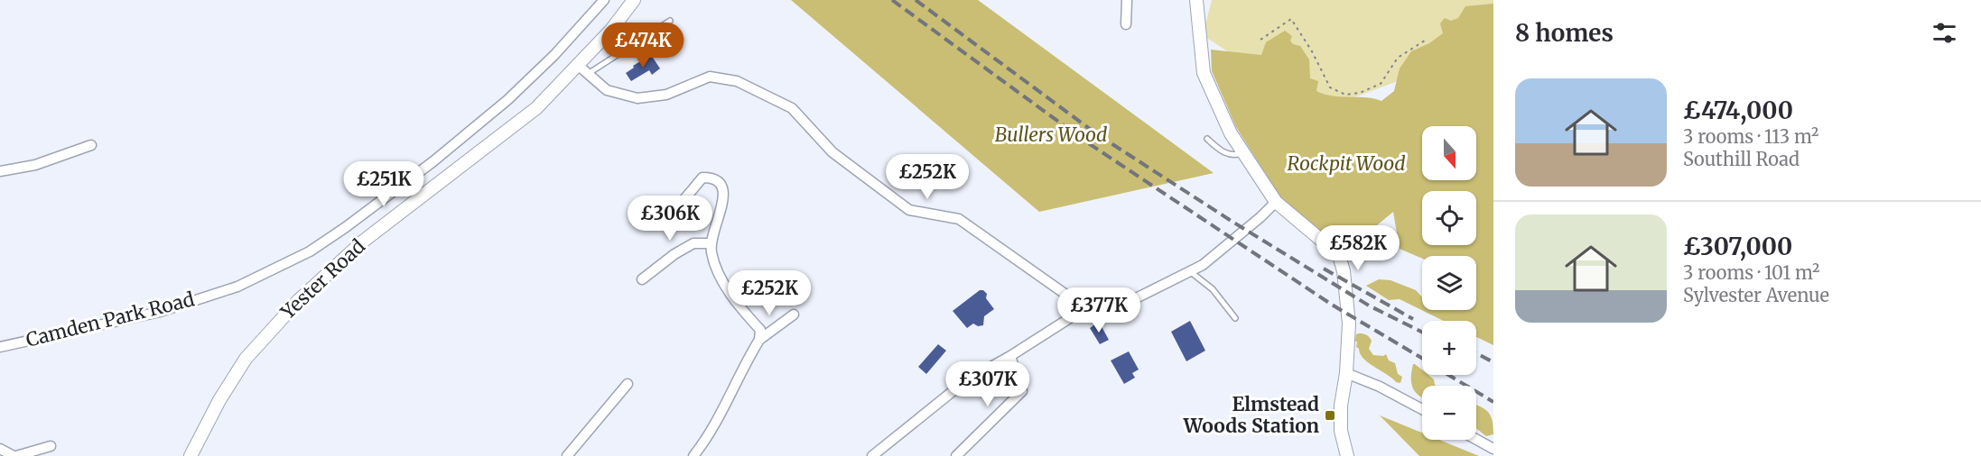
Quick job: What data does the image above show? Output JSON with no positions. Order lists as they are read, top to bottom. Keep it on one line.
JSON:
{"streets":{"street":["Yester Road","Camden Park Road"]},"parks":["Bullers Wood","Rockpit Wood"],"places":{"transit":["Elmstead Woods Station"]},"north":"bottom","page":{"heading":"8 homes","price":["£474K","£252K","£251K","£306K","£582K","£252K","£377K","£307K"],"list":[{"name":"£474,000","note":"3 rooms · 113 m² · Southill Road"},{"name":"£307,000","note":"3 rooms · 101 m² · Sylvester Avenue"}],"map_buttons":["+","−"]}}
